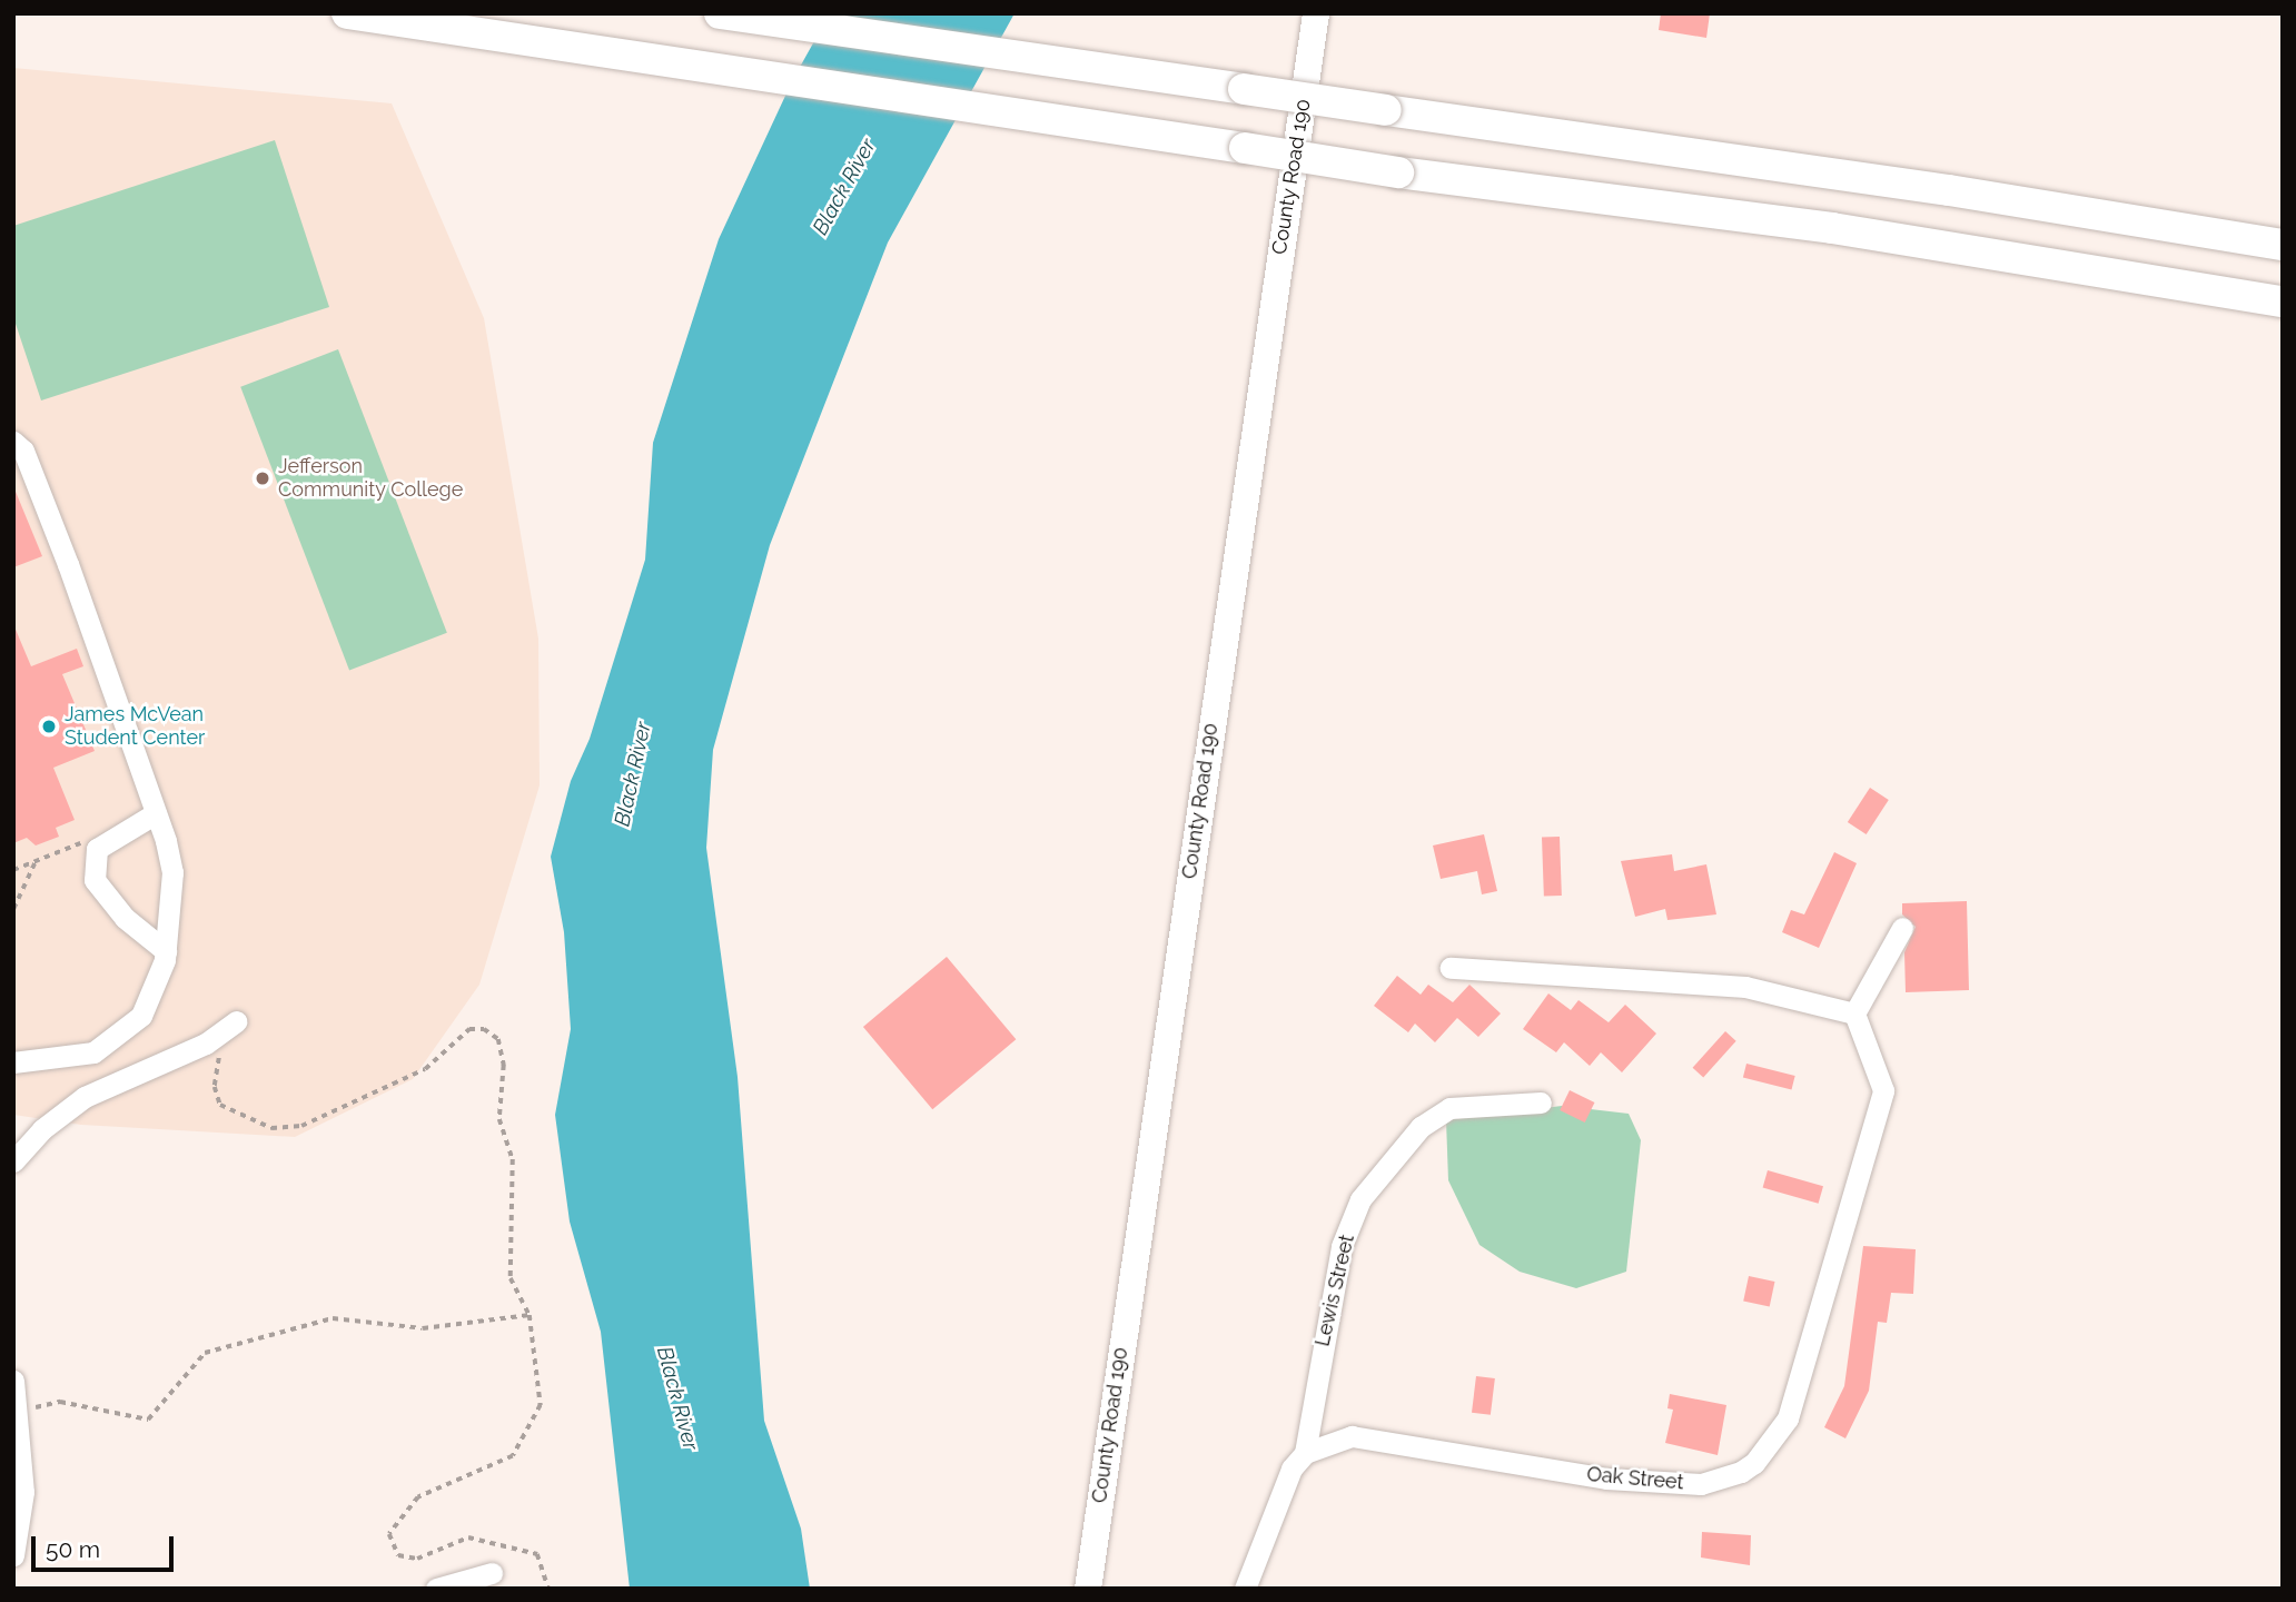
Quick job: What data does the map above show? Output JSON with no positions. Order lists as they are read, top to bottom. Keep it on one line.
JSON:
{"streets":{"main road":["County Road 190"],"street":["Lewis Street","Oak Street"]},"crossings":[["Lewis Street","Oak Street"]],"water":["Black River"],"places":["Jefferson Community College","James McVean Student Center"],"scale_bar":"50 m"}
